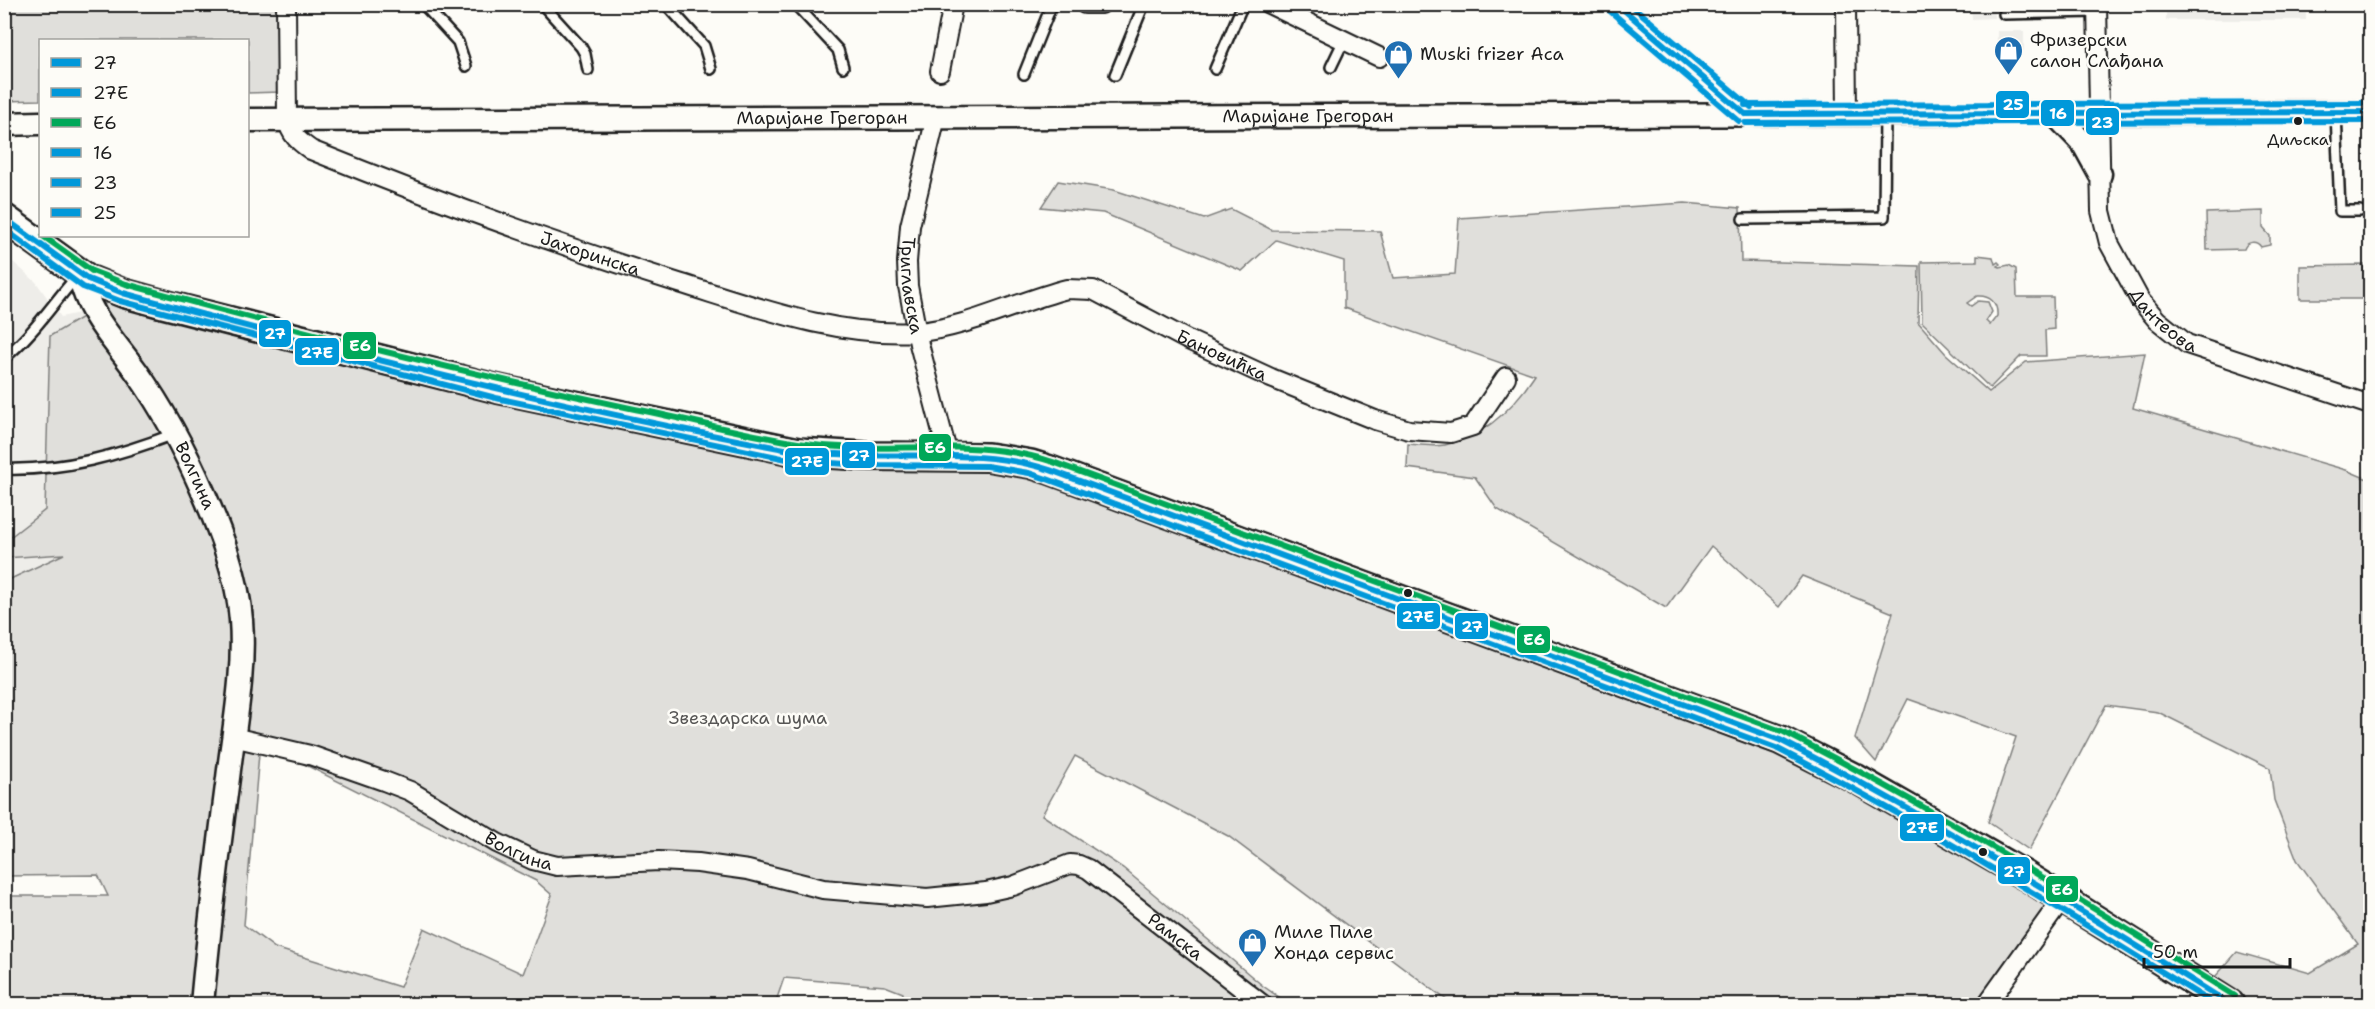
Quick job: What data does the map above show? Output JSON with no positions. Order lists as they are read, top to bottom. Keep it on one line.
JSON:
{"streets":{"street":["Маријане Грегоран","Јахоринска","Триглавска","Дантеова","Бановићка","Волгина","Рамска"]},"crossings":[["Маријане Грегоран","Јахоринска"],["Маријане Грегоран","Триглавска"],["Маријане Грегоран","Дантеова"],["Јахоринска","Триглавска"],["Јахоринска","Бановићка"],["Триглавска","Бановићка"],["Волгина","Рамска"]],"parks":["Звездарска шума"],"places":{"shop":["Фризерски салон Слађана","Muski frizer Aca","Миле Пиле Хонда сервис"],"other":["Диљска"]},"lines":["transit line 16","transit line 25","transit line 23","transit line 27","transit line 27E","transit line E6"],"legend":["27","27E","E6","16","23","25"],"scale_bar":"50 m"}
